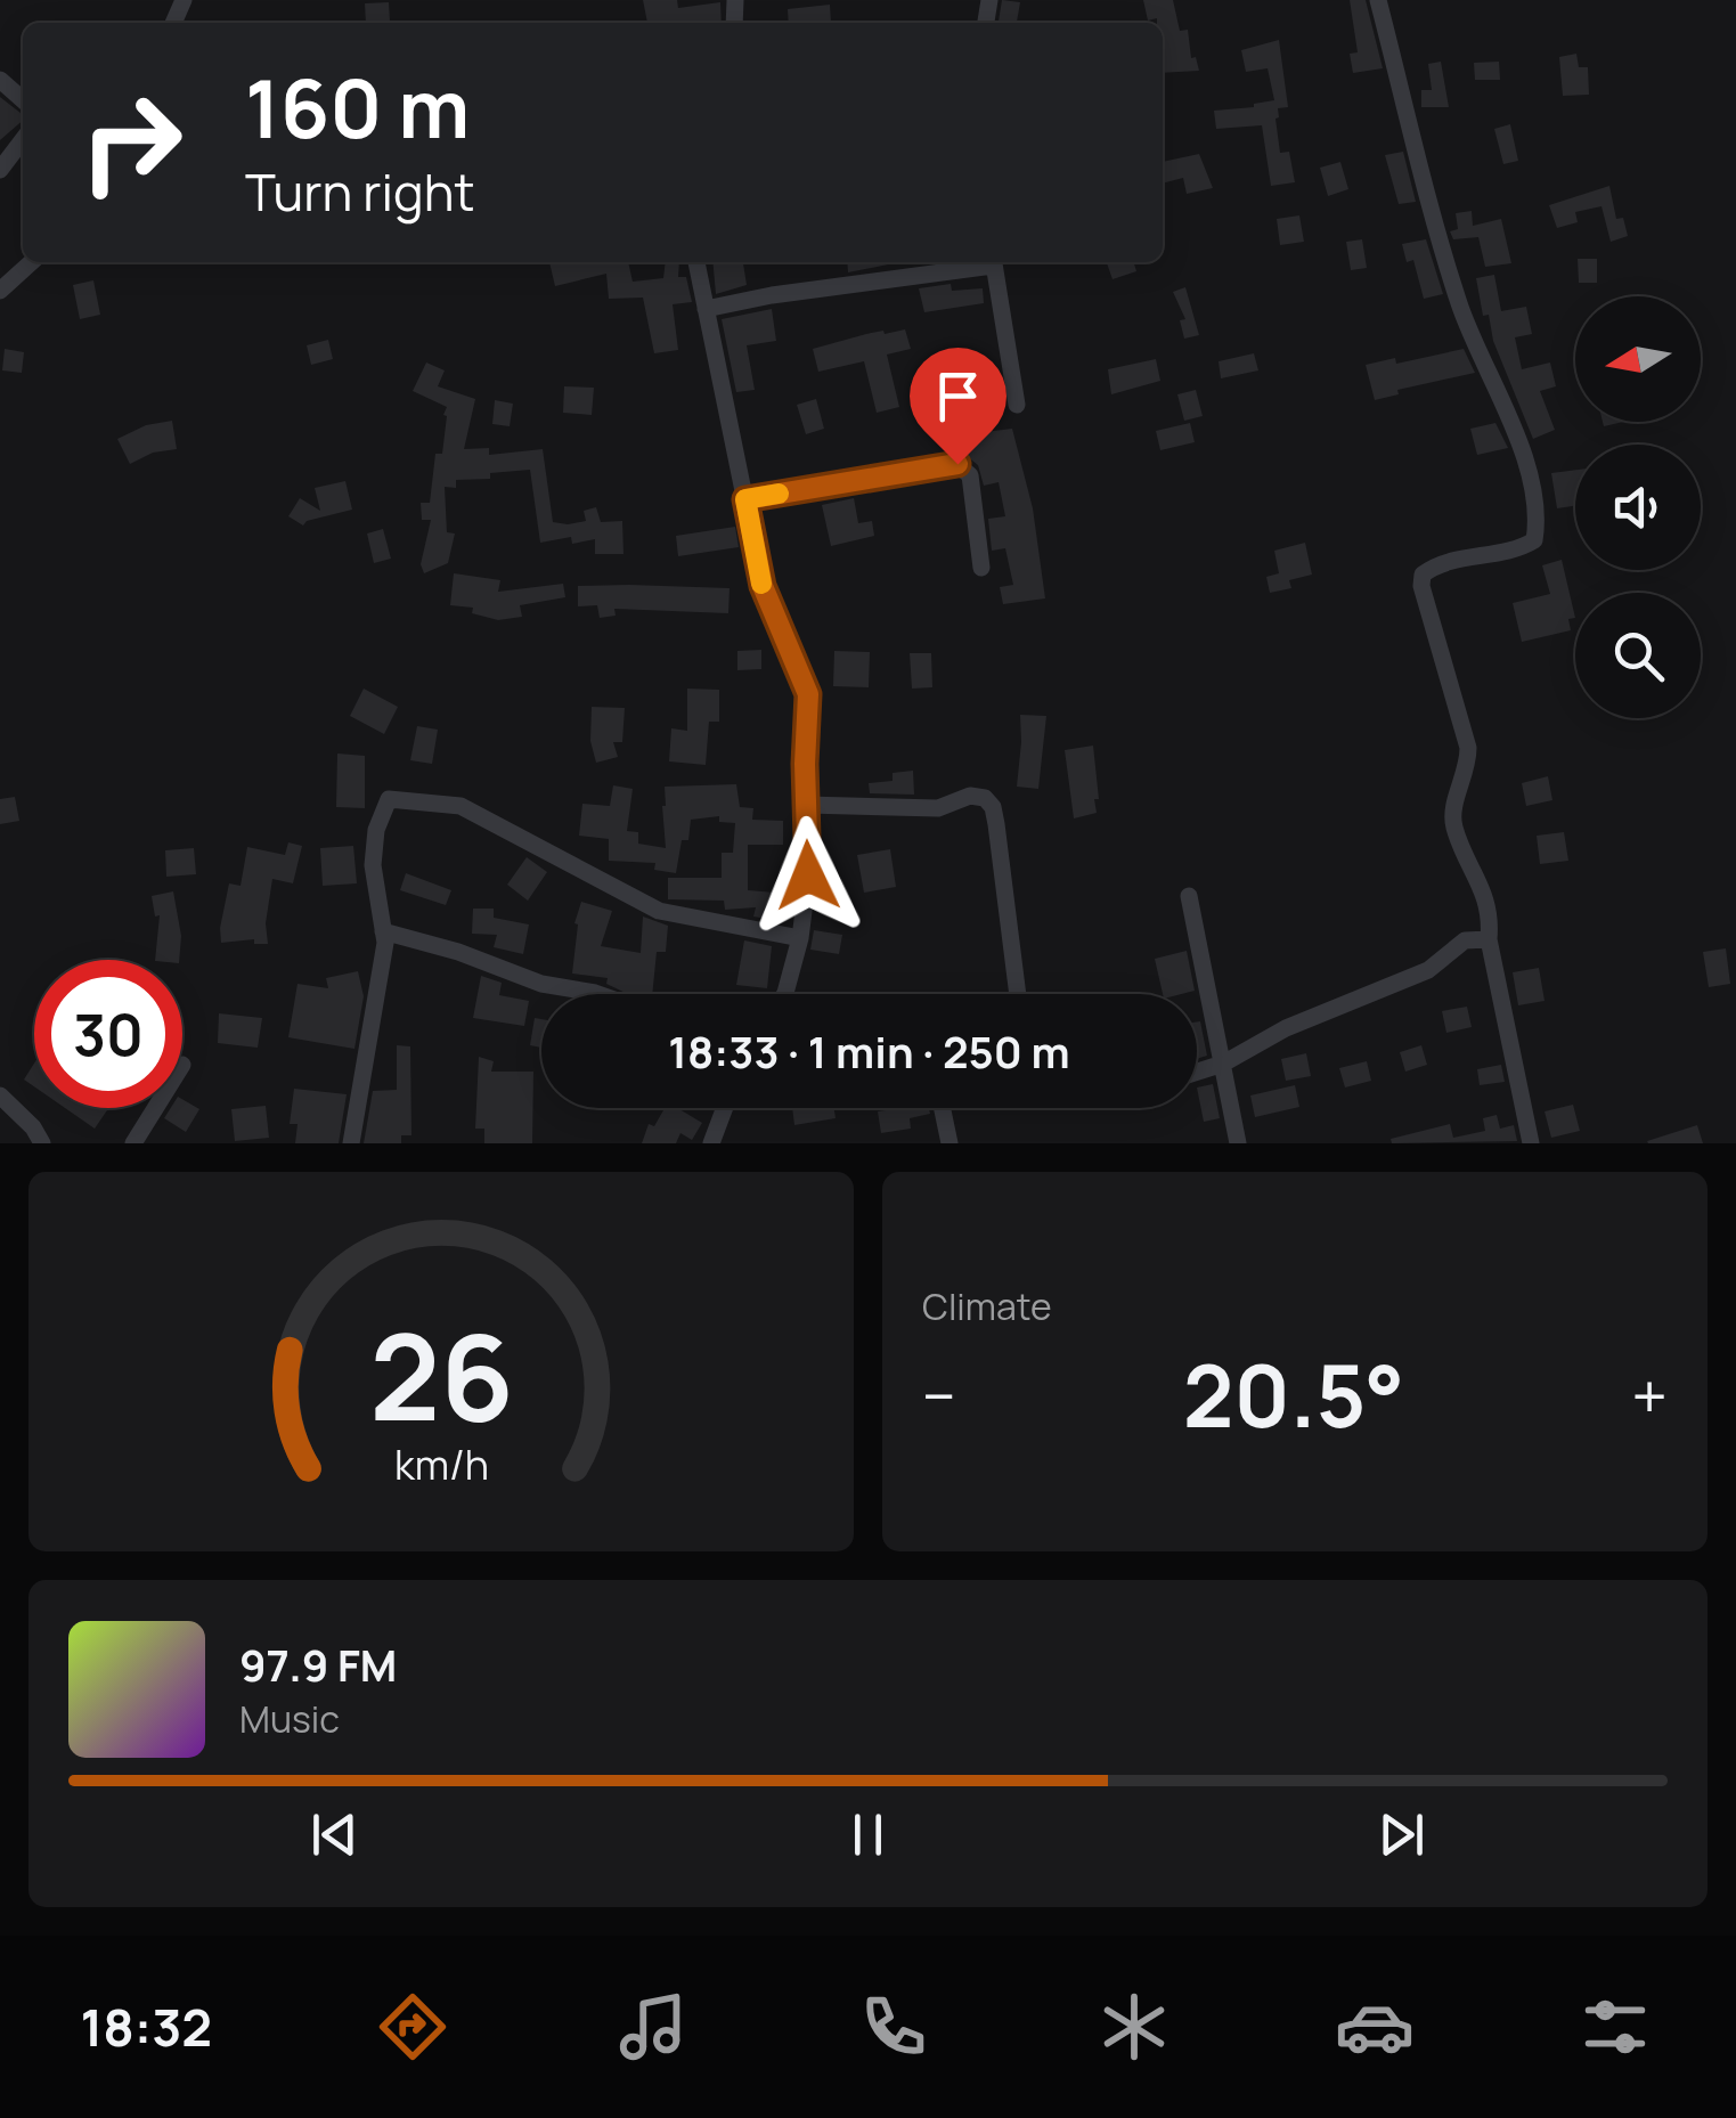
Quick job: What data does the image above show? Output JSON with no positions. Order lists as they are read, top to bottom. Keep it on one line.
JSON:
{"north":"left","page":{"turn":["160 m","Turn right"],"limit":"30","trip":"18:33 · 1 min · 250 m","tile":"Climate","heat":["−","20.5°","+"],"song":["97.9 FM","Music"],"tabs":"18:32","gauge":["26","km/h"]}}
